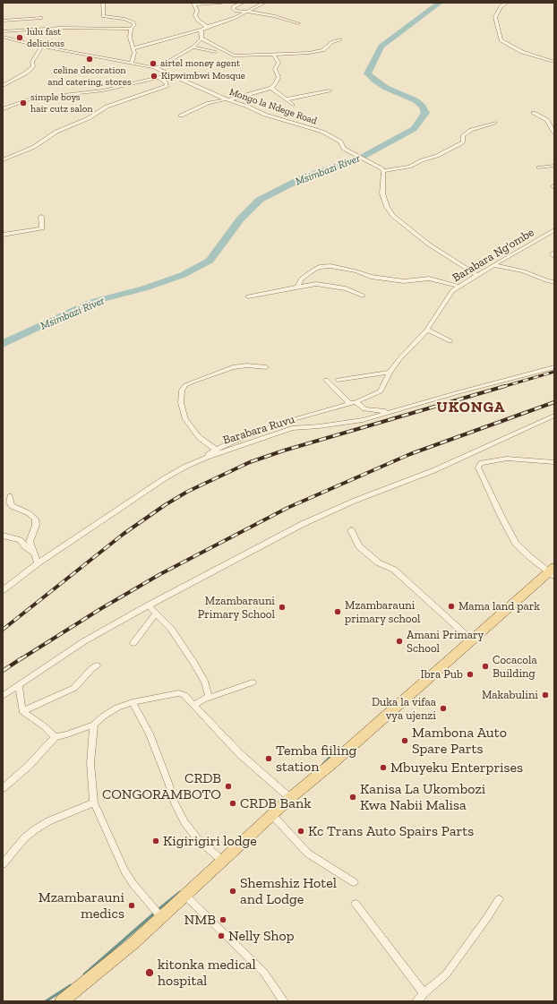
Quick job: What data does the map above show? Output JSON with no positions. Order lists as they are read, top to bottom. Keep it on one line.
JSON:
{"streets":{"street":["Mongo la Ndege Road","Barabara Ng'ombe","Barabara Ruvu"]},"crossings":[["Barabara Ng'ombe","Barabara Ruvu"]],"districts":["UKONGA"],"water":["Msimbazi River"],"places":["lulu fast delicious","celine decoration and catering, stores","airtel money agent","Kipwimbwi Mosque","simple boys hair cutz salon","Mama land park","Mzambarauni Primary School","Mzambarauni primary school","Amani Primary School","Cocacola Building","Ibra Pub","Makabulini","Duka la vifaa vya ujenzi","Mambona Auto Spare Parts","Temba fiiling station","Mbuyeku Enterprises","CRDB CONGORAMBOTO","Kanisa La Ukombozi Kwa Nabii Malisa","CRDB Bank","Kc Trans Auto Spairs Parts","Kigirigiri lodge","Shemshiz Hotel and Lodge","Mzambarauni medics","NMB","Nelly Shop","kitonka medical hospital"]}
